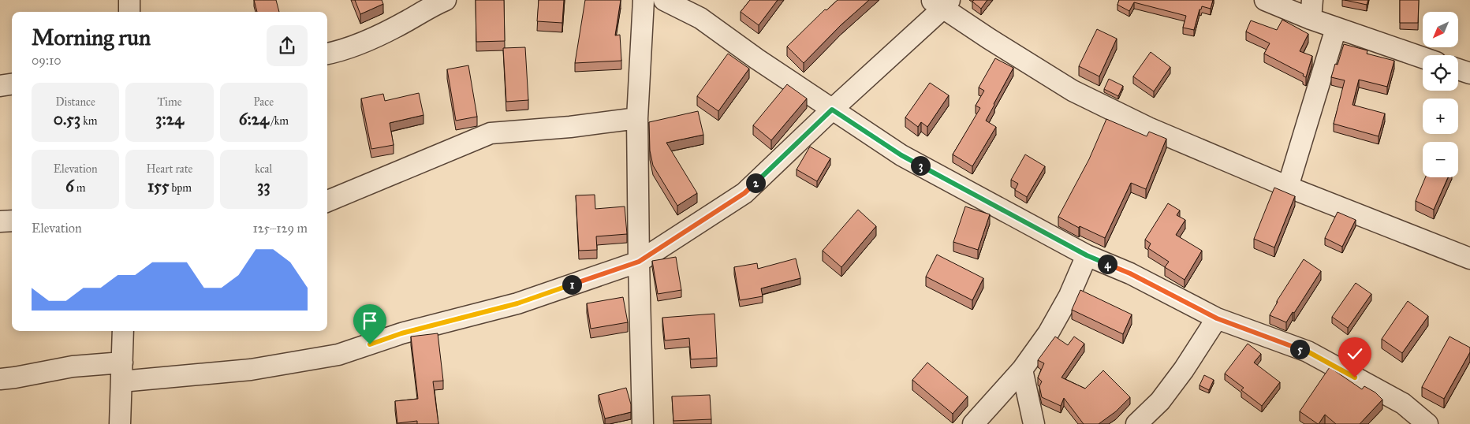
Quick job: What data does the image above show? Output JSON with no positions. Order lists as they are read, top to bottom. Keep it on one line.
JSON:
{"north":"bottom left","page":{"map_buttons":["+","−"],"heading":["Morning run","09:10"],"stats":[["Distance","0.53 km"],["Time","3:24"],["Pace","6:24 /km"],["Elevation","6 m"],["Heart rate","155 bpm"],["kcal","33"]],"pins":["3","2","4","1","5"],"chart":["Elevation","125–129 m"]}}
